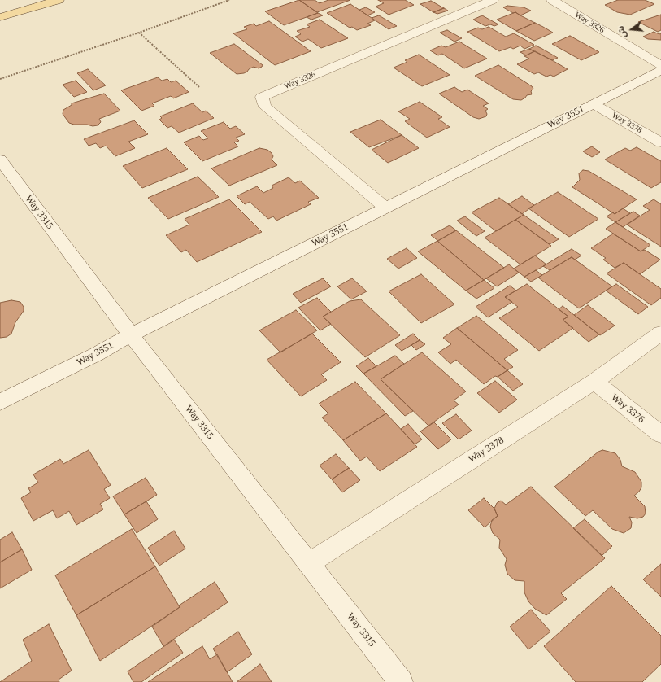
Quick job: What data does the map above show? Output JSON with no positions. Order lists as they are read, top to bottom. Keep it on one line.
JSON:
{"streets":{"street":["Way 3326","Way 3551","Way 3378","Way 3315","Way 3376"]},"crossings":[["Way 3326","Way 3551"],["Way 3551","Way 3378"],["Way 3551","Way 3315"],["Way 3378","Way 3315"],["Way 3378","Way 3376"]],"north":"left"}
